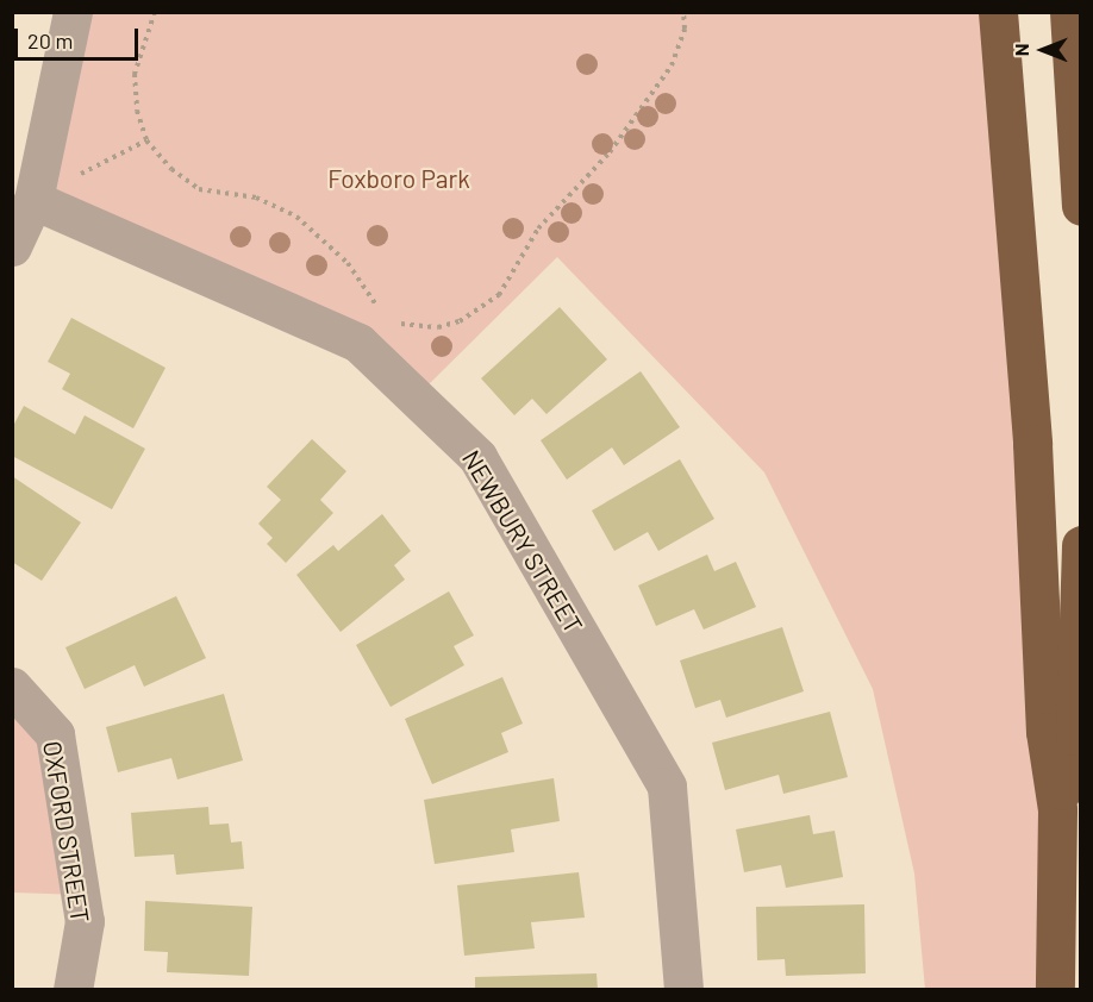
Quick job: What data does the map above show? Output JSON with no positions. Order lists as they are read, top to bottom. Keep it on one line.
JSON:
{"streets":{"street":["NEWBURY STREET","OXFORD STREET"]},"parks":["Foxboro Park"],"scale_bar":"20 m","north":"left"}
